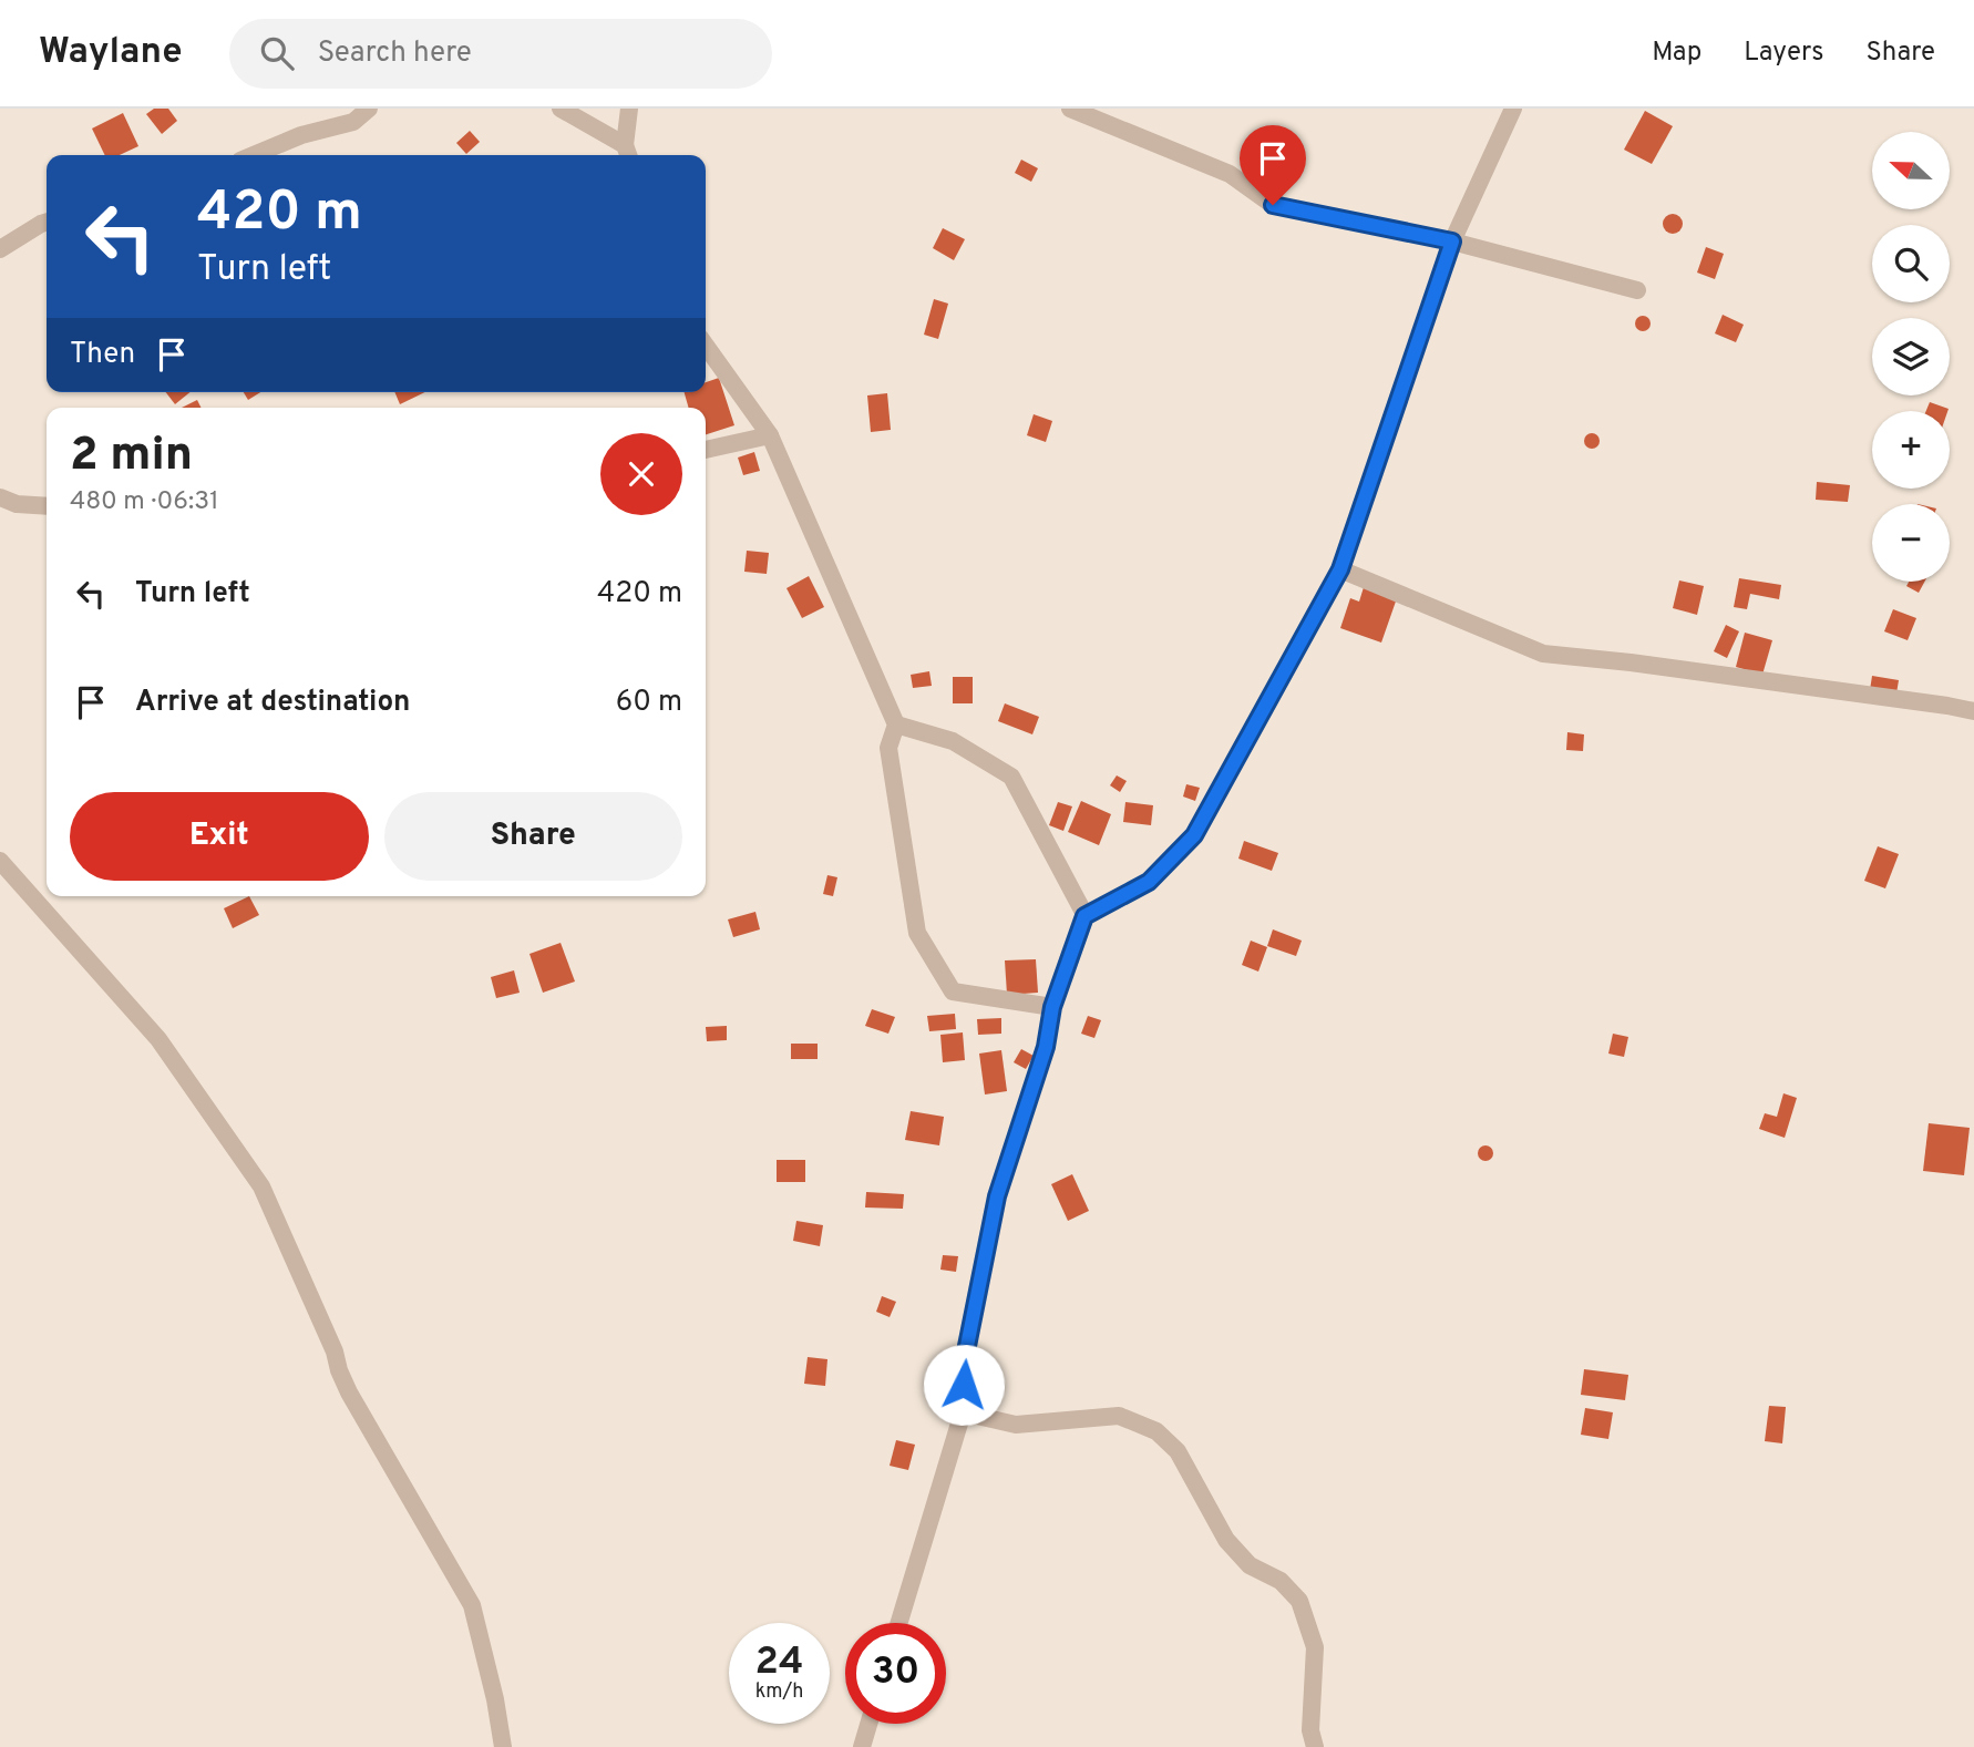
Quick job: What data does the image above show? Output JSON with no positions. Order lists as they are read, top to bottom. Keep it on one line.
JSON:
{"north":"left","page":{"header":"Waylane","search":"Search here","nav":["Map","Layers","Share"],"map_buttons":["+","−"],"turn":["420 m","Turn left"],"then":"Then","heading":["2 min","480 m · 06:31"],"list":[{"name":"Turn left","value":"420 m"},{"name":"Arrive at destination","value":"60 m"}],"buttons":["Exit","Share"],"speed":"24 km/h","limit":"30"}}
